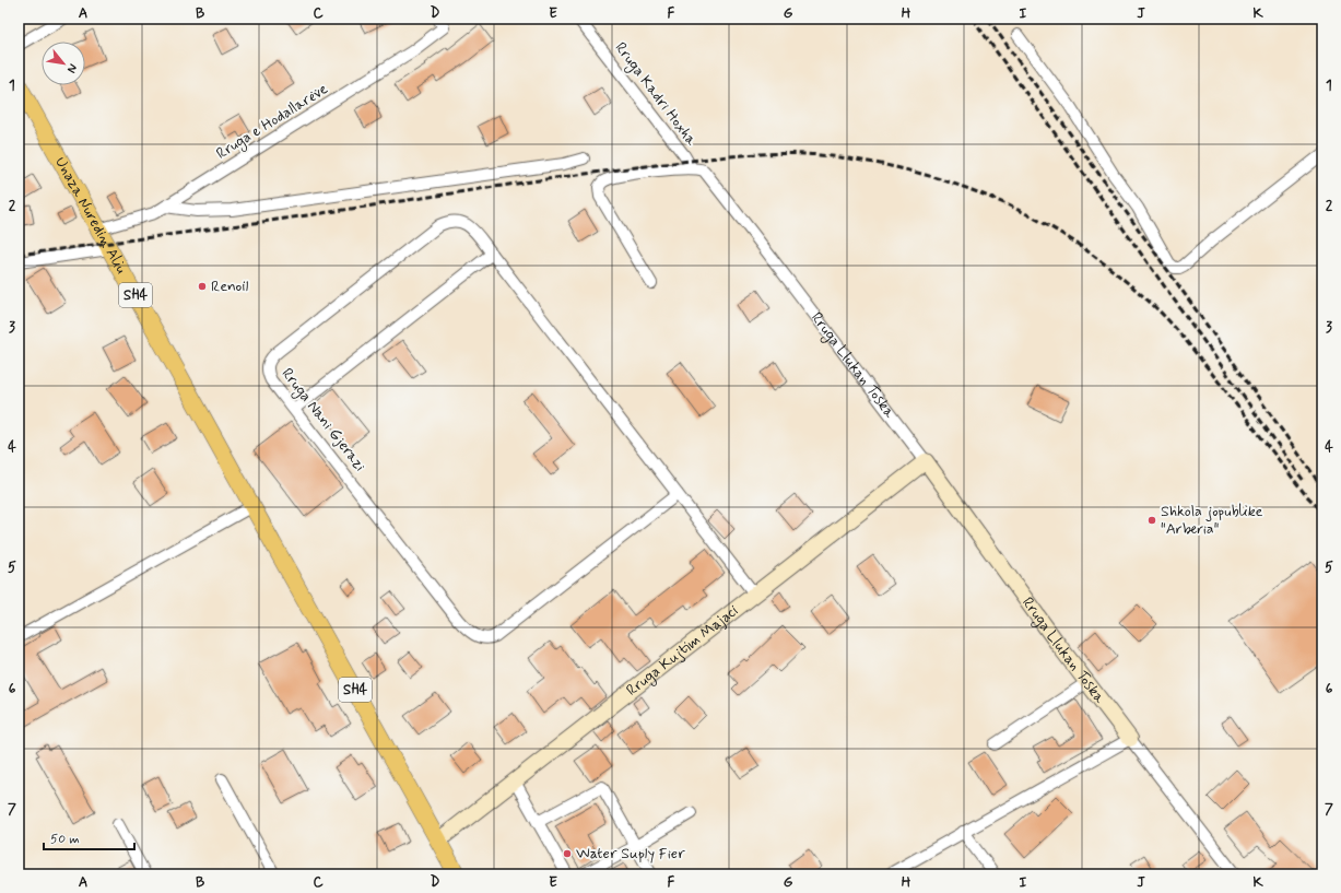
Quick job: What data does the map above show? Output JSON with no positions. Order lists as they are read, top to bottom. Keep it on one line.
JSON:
{"streets":{"main road":["Unaza Nuredin Aliu","SH4"],"street":["Rruga Kadri Hoxha","Rruga e Hodallarëve","Rruga Llukan Toska","Rruga Nani Gjerazi","Rruga Kujtim Majaci"]},"crossings":[["Rruga Kadri Hoxha","Rruga Llukan Toska"],["Rruga e Hodallarëve","Unaza Nuredin Aliu"],["Unaza Nuredin Aliu","SH4"],["SH4","Rruga Kujtim Majaci"],["Rruga Llukan Toska","Rruga Kujtim Majaci"],["Rruga Nani Gjerazi","Rruga Kujtim Majaci"]],"places":["Renoil","Shkola jopublike \"Arberia\"","Water Suply Fier"],"scale_bar":"50 m","north":"bottom right","grid":{"columns":["A","B","C","D","E","F","G","H","I","J","K"],"rows":["1","2","3","4","5","6","7"]}}
